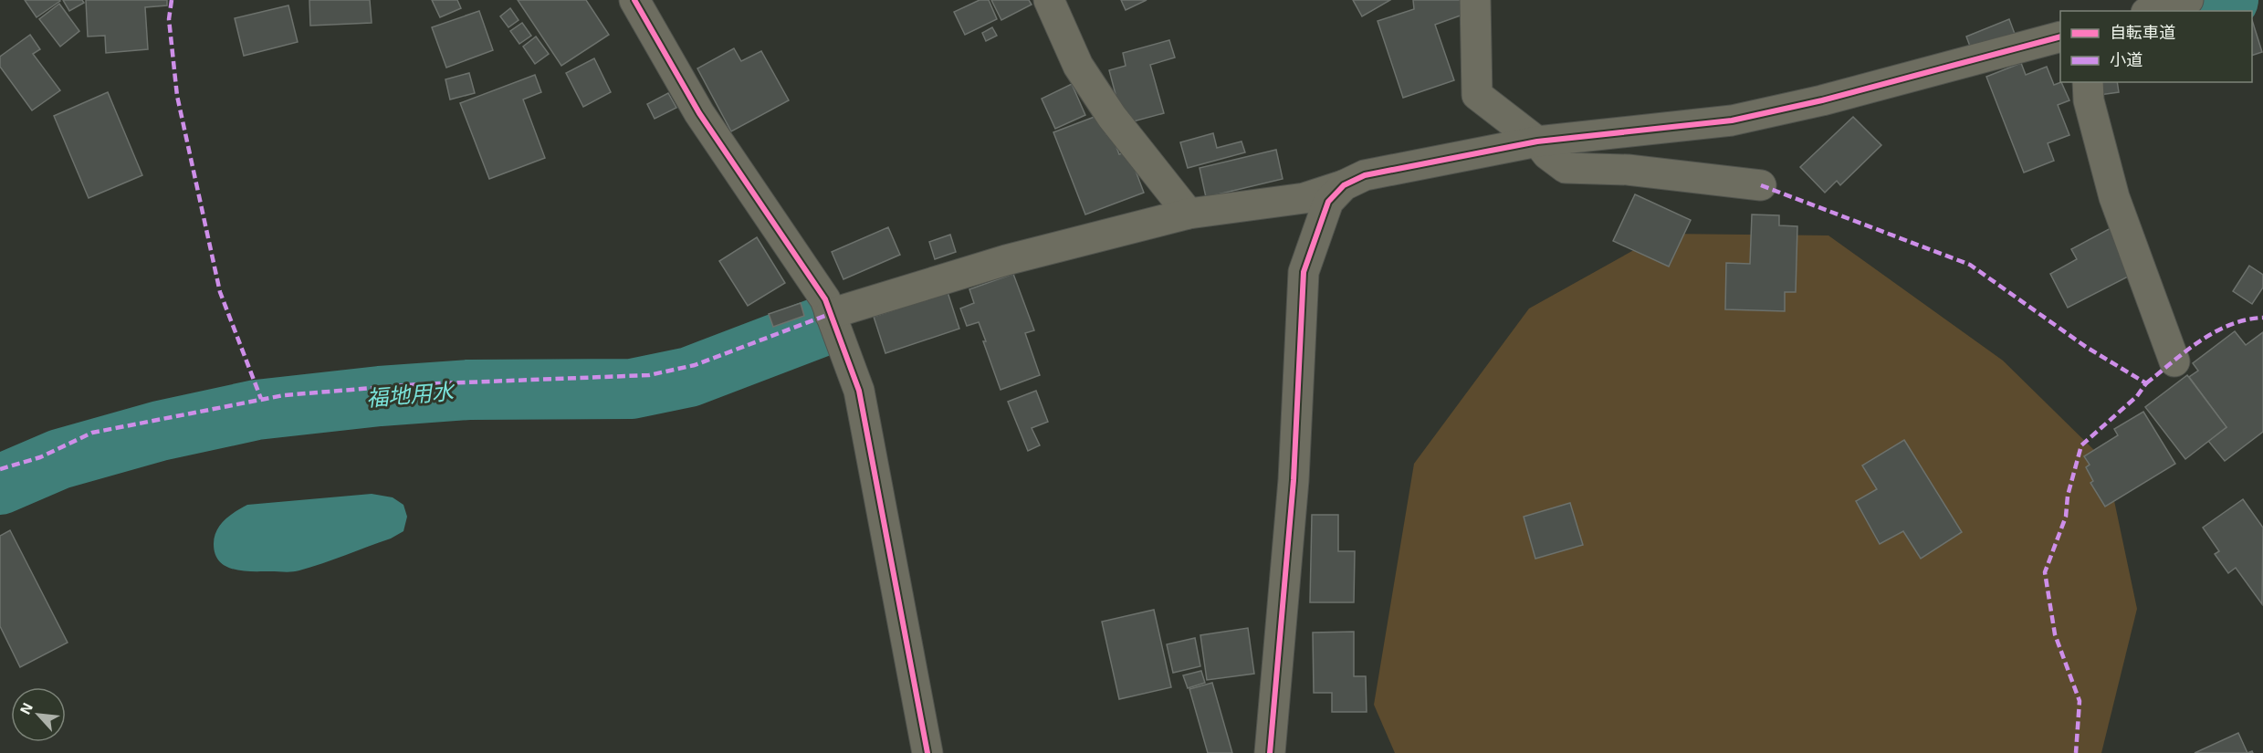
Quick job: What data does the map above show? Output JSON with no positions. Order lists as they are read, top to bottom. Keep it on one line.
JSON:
{"water":["福地用水"],"legend":["自転車道","小道"],"north":"top left"}
